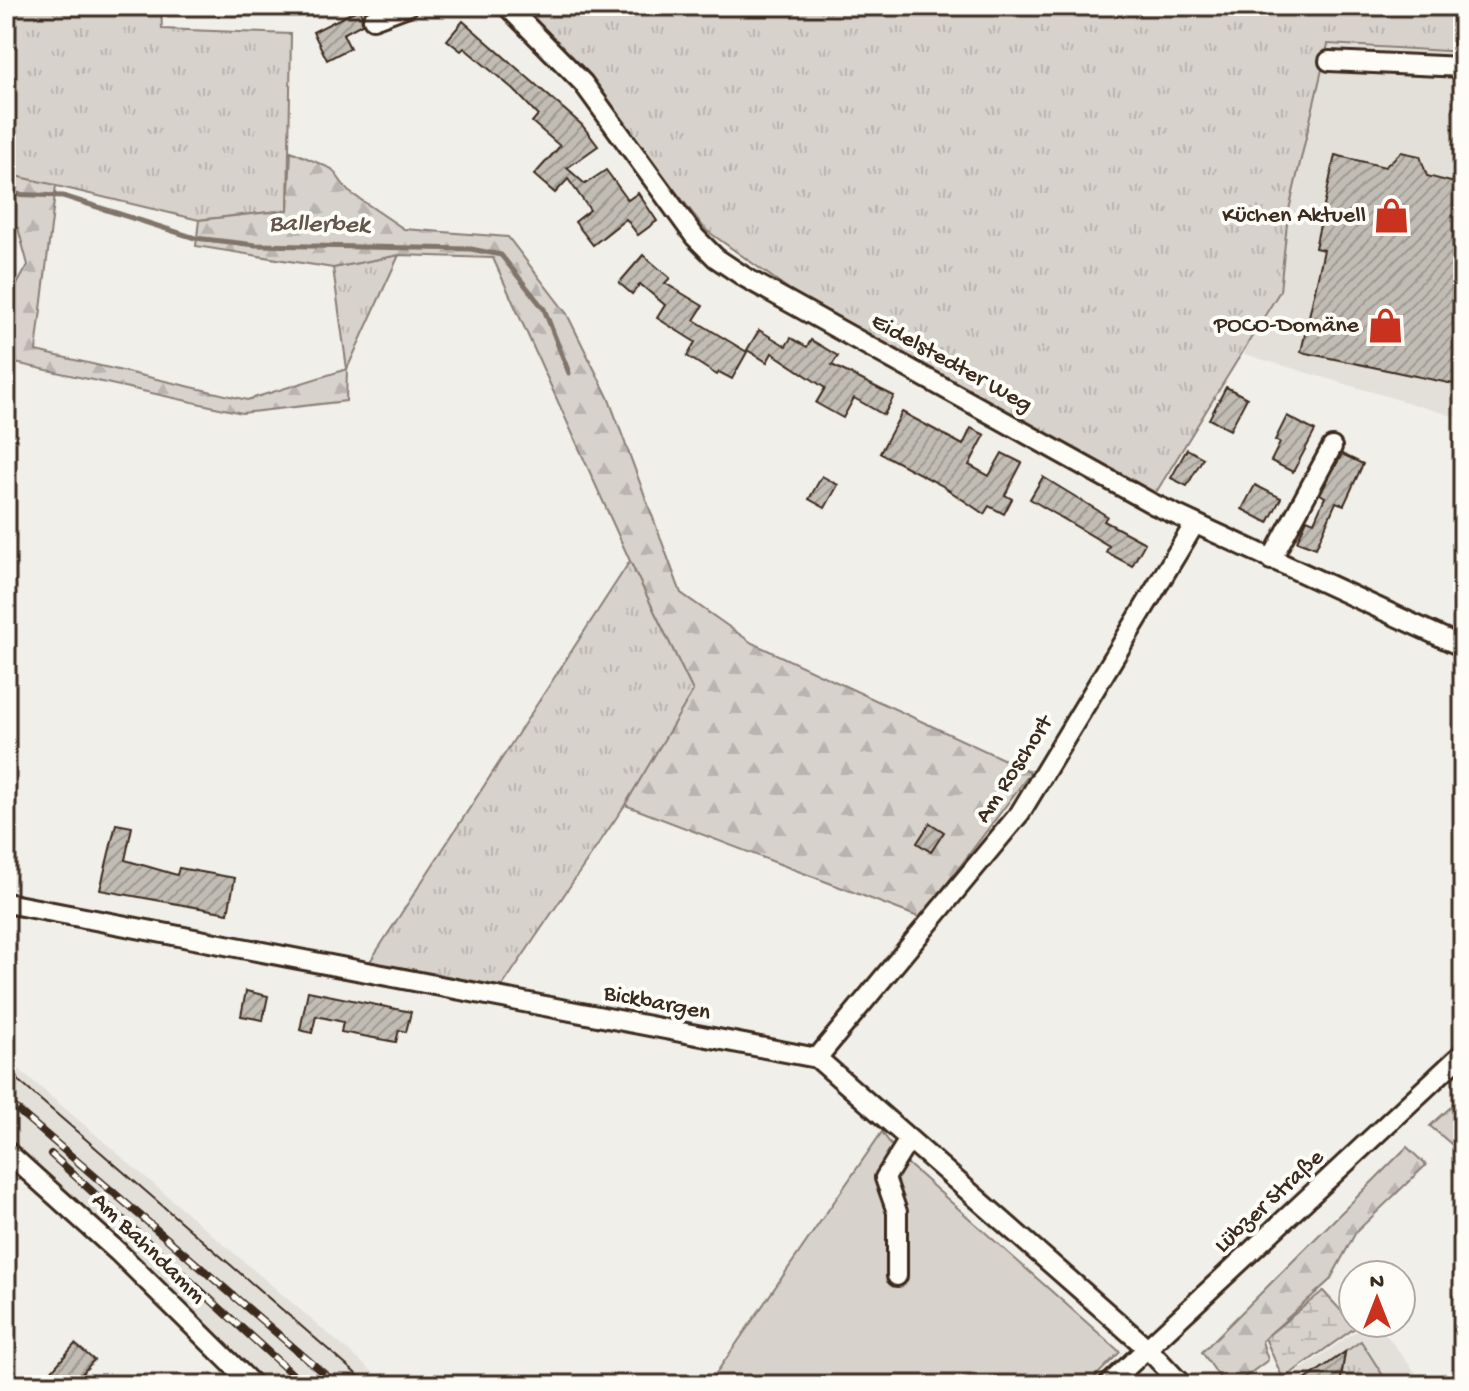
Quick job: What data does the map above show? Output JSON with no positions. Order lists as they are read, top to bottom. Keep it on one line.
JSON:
{"streets":{"street":["Eidelstedter Weg","Am Roschort","Bickbargen","Lübzer Straße","Am Bahndamm"]},"crossings":[["Eidelstedter Weg","Am Roschort"],["Am Roschort","Bickbargen"]],"water":["Ballerbek"],"places":{"shop":["Küchen Aktuell","POCO-Domäne"]},"north":"top"}
